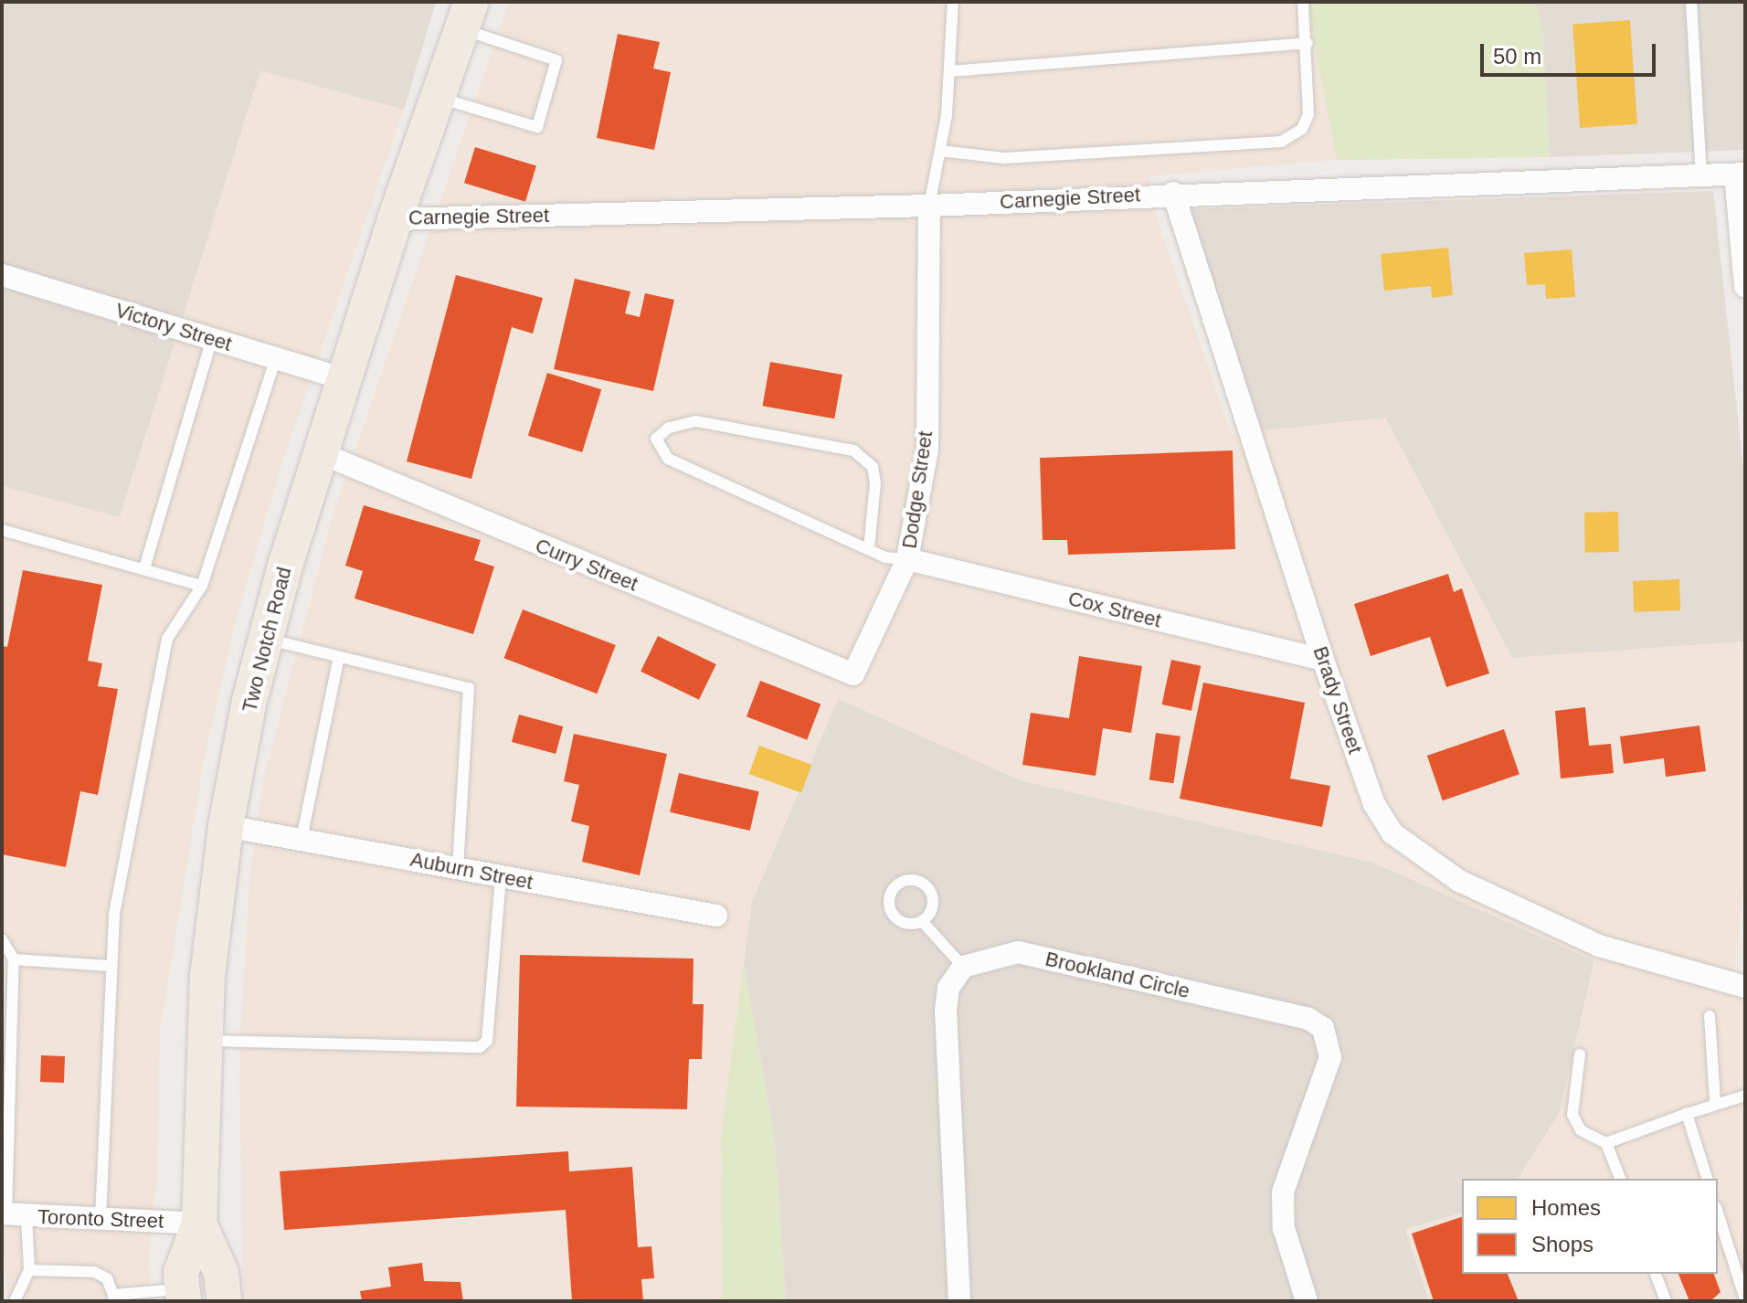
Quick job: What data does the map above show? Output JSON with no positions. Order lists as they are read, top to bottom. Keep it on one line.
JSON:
{"streets":{"main road":["Two Notch Road"],"street":["Carnegie Street","Victory Street","Dodge Street","Curry Street","Cox Street","Brady Street","Auburn Street","Brookland Circle","Toronto Street"]},"crossings":[["Carnegie Street","Dodge Street"],["Carnegie Street","Two Notch Road"],["Carnegie Street","Brady Street"],["Victory Street","Two Notch Road"],["Dodge Street","Curry Street"],["Dodge Street","Cox Street"],["Curry Street","Two Notch Road"],["Cox Street","Brady Street"],["Two Notch Road","Auburn Street"],["Two Notch Road","Toronto Street"]],"legend":["Homes","Shops"],"scale_bar":"50 m"}
